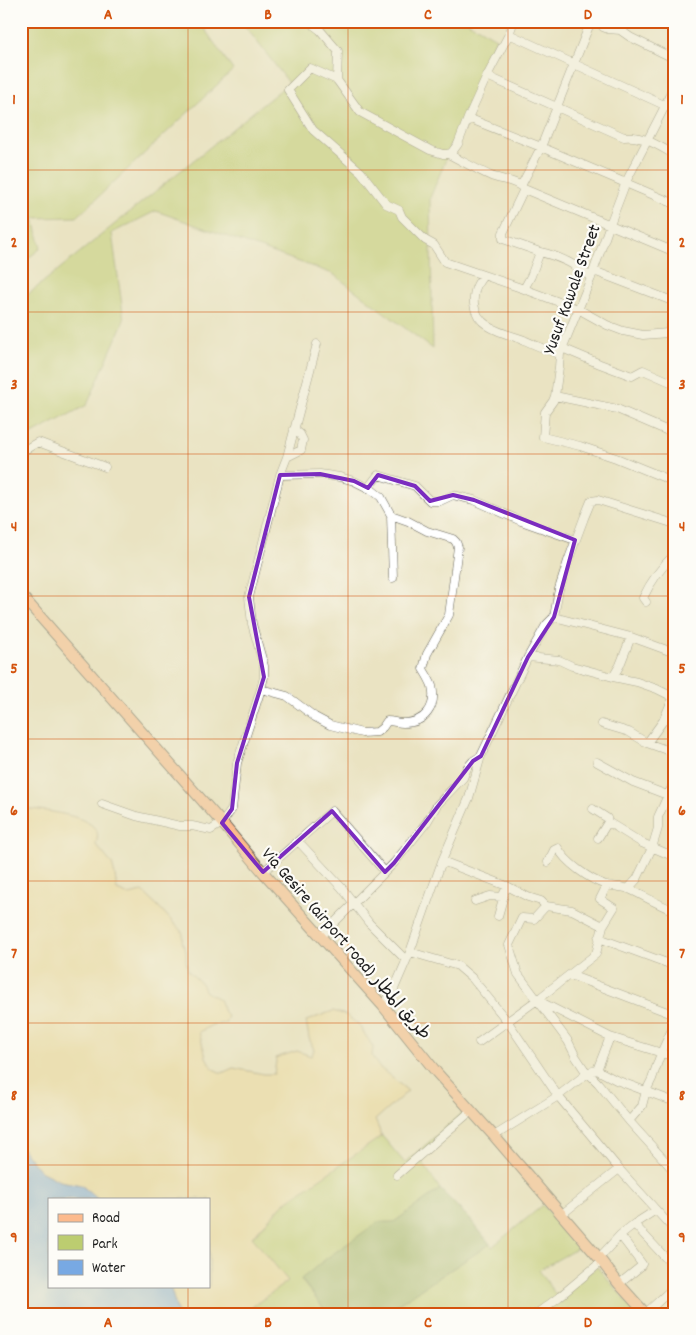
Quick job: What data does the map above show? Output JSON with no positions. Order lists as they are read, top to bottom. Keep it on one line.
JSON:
{"streets":{"main road":["Via Gesire (airport road) طريق المطار"],"street":["Yusuf Kawale Street"]},"legend":["Road","Park","Water"],"grid":{"columns":["A","B","C","D"],"rows":["1","2","3","4","5","6","7","8","9"]}}
